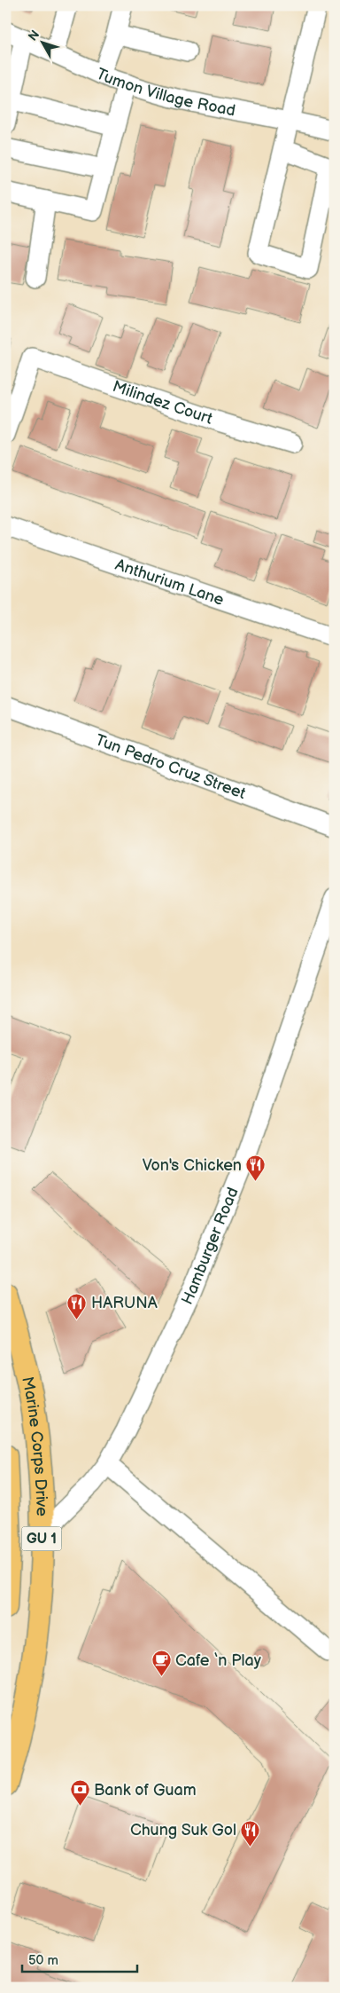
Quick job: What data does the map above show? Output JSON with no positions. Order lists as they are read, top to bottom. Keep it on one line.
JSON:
{"streets":{"main road":["Marine Corps Drive","GU 1"],"street":["Tumon Village Road","Milindez Court","Anthurium Lane","Tun Pedro Cruz Street","Hamburger Road"]},"crossings":[["Hamburger Road","Marine Corps Drive"]],"places":{"restaurant":["Von's Chicken","HARUNA","Chung Suk Gol"],"cafe":["Cafe ‘n Play"],"bank":["Bank of Guam"]},"scale_bar":"50 m","north":"top left"}
